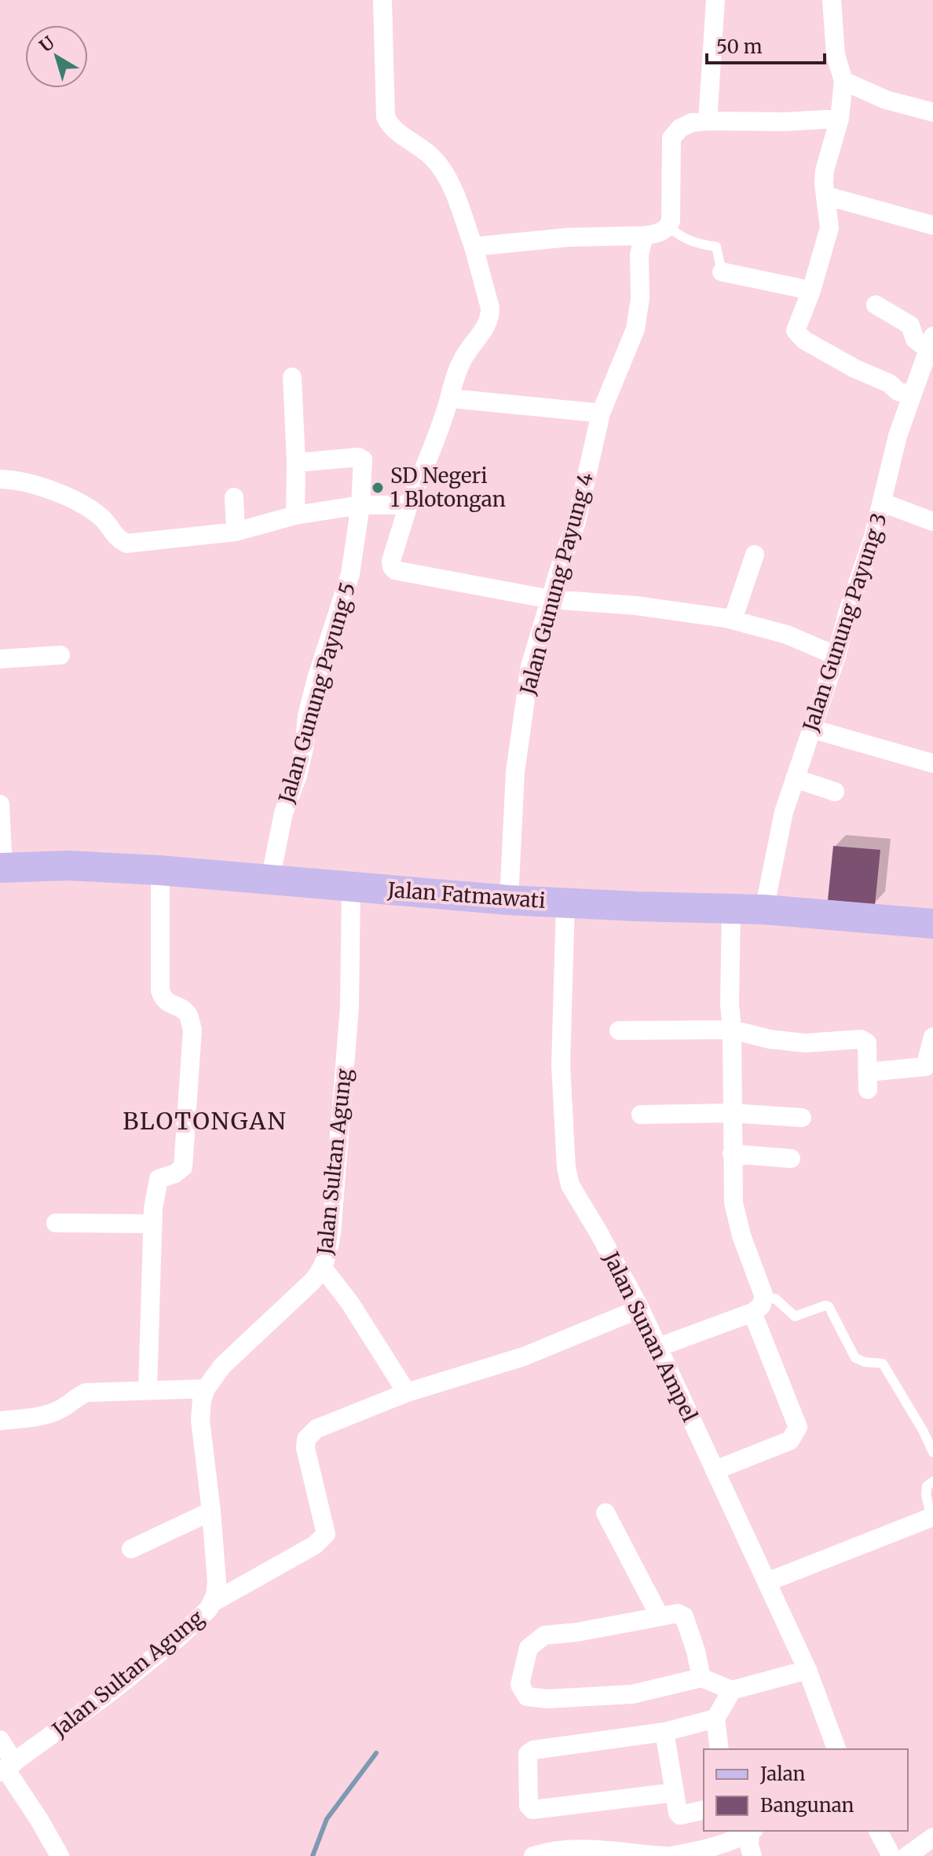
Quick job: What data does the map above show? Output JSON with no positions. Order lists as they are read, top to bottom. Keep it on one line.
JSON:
{"streets":{"main road":["Jalan Fatmawati"],"street":["Jalan Gunung Payung 4","Jalan Gunung Payung 3","Jalan Gunung Payung 5","Jalan Sultan Agung","Jalan Sunan Ampel"]},"crossings":[["Jalan Gunung Payung 4","Jalan Fatmawati"],["Jalan Gunung Payung 3","Jalan Fatmawati"],["Jalan Gunung Payung 5","Jalan Fatmawati"],["Jalan Fatmawati","Jalan Sultan Agung"],["Jalan Fatmawati","Jalan Sunan Ampel"]],"districts":["BLOTONGAN"],"places":["SD Negeri 1 Blotongan"],"legend":["Jalan","Bangunan"],"scale_bar":"50 m","north":"top left"}
